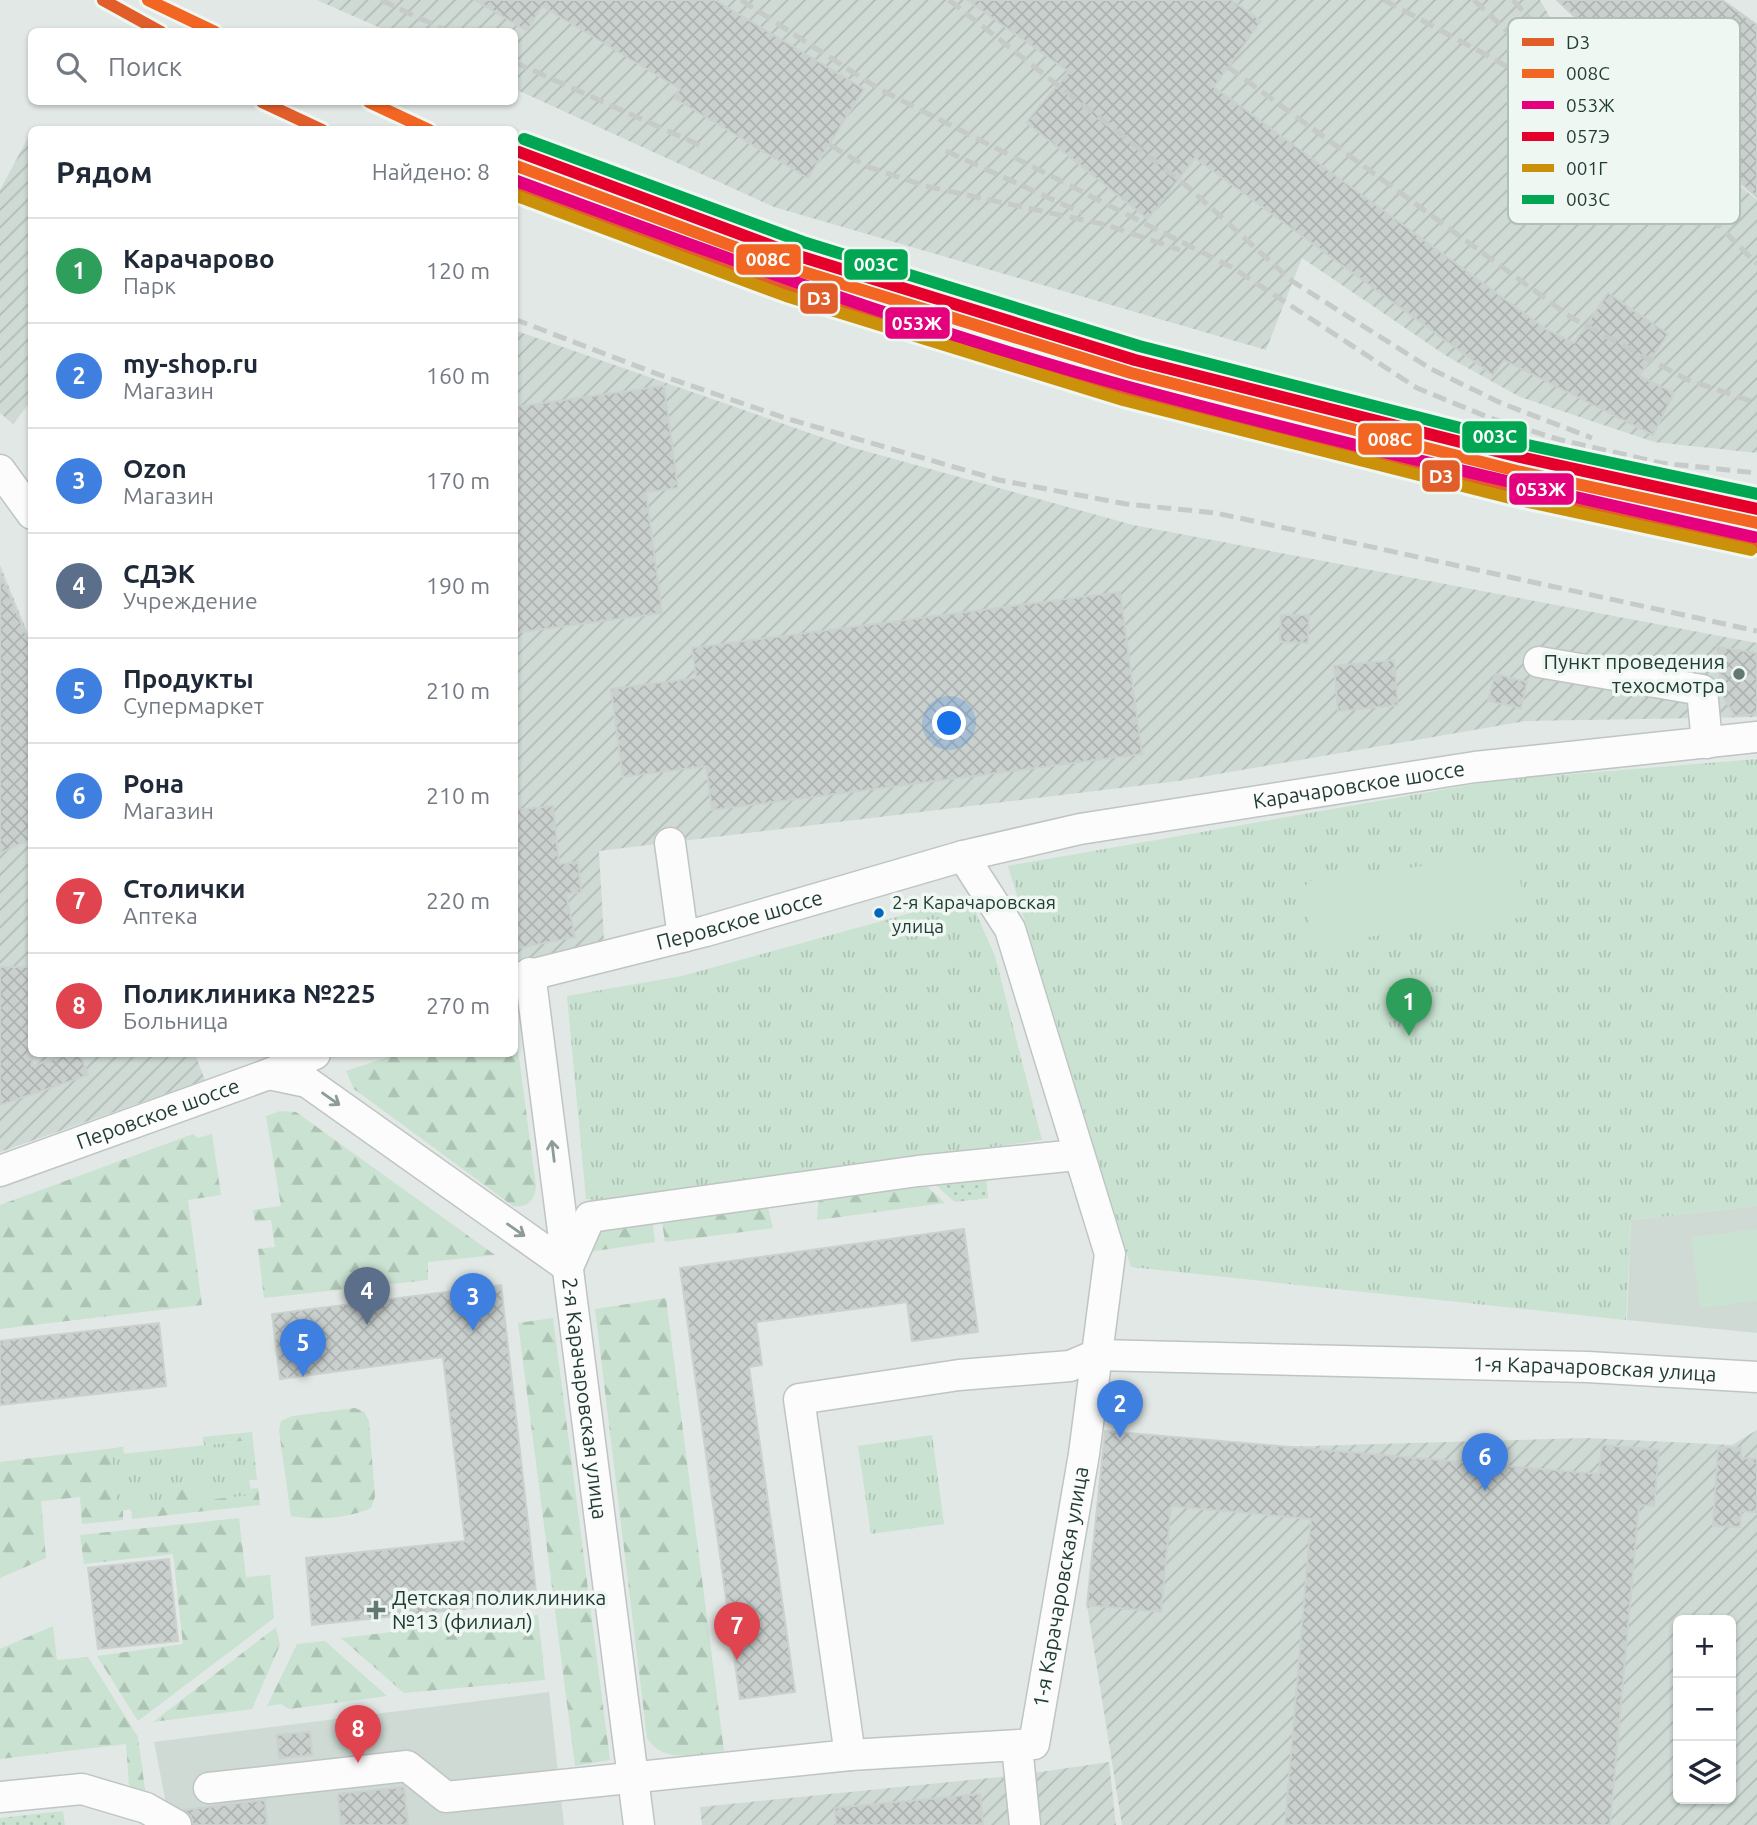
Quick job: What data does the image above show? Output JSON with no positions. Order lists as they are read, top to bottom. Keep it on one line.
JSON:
{"streets":{"street":["Карачаровское шоссе","Перовское шоссе","1-я Карачаровская улица","2-я Карачаровская улица"]},"crossings":[["Карачаровское шоссе","Перовское шоссе"],["Перовское шоссе","2-я Карачаровская улица"]],"places":{"other":["Пункт проведения техосмотра","2-я Карачаровская улица"],"health":["Детская поликлиника №13 (филиал)"]},"lines":["transit line D3","transit line 008С","transit line 003С","transit line 057Э","transit line 053Ж","transit line 001Г"],"legend":["D3","008С","053Ж","057Э","001Г","003С"],"page":{"search":"Поиск","heading":["Рядом","Найдено: 8"],"list":[{"mark":"1","name":"Карачарово","note":"Парк","value":"120 m"},{"mark":"2","name":"my-shop.ru","note":"Магазин","value":"160 m"},{"mark":"3","name":"Ozon","note":"Магазин","value":"170 m"},{"mark":"4","name":"СДЭК","note":"Учреждение","value":"190 m"},{"mark":"5","name":"Продукты","note":"Супермаркет","value":"210 m"},{"mark":"6","name":"Рона","note":"Магазин","value":"210 m"},{"mark":"7","name":"Столички","note":"Аптека","value":"220 m"},{"mark":"8","name":"Поликлиника №225","note":"Больница","value":"270 m"}],"pins":["1","4","3","5","2","6","7","8"],"map_buttons":["+","−"]}}
